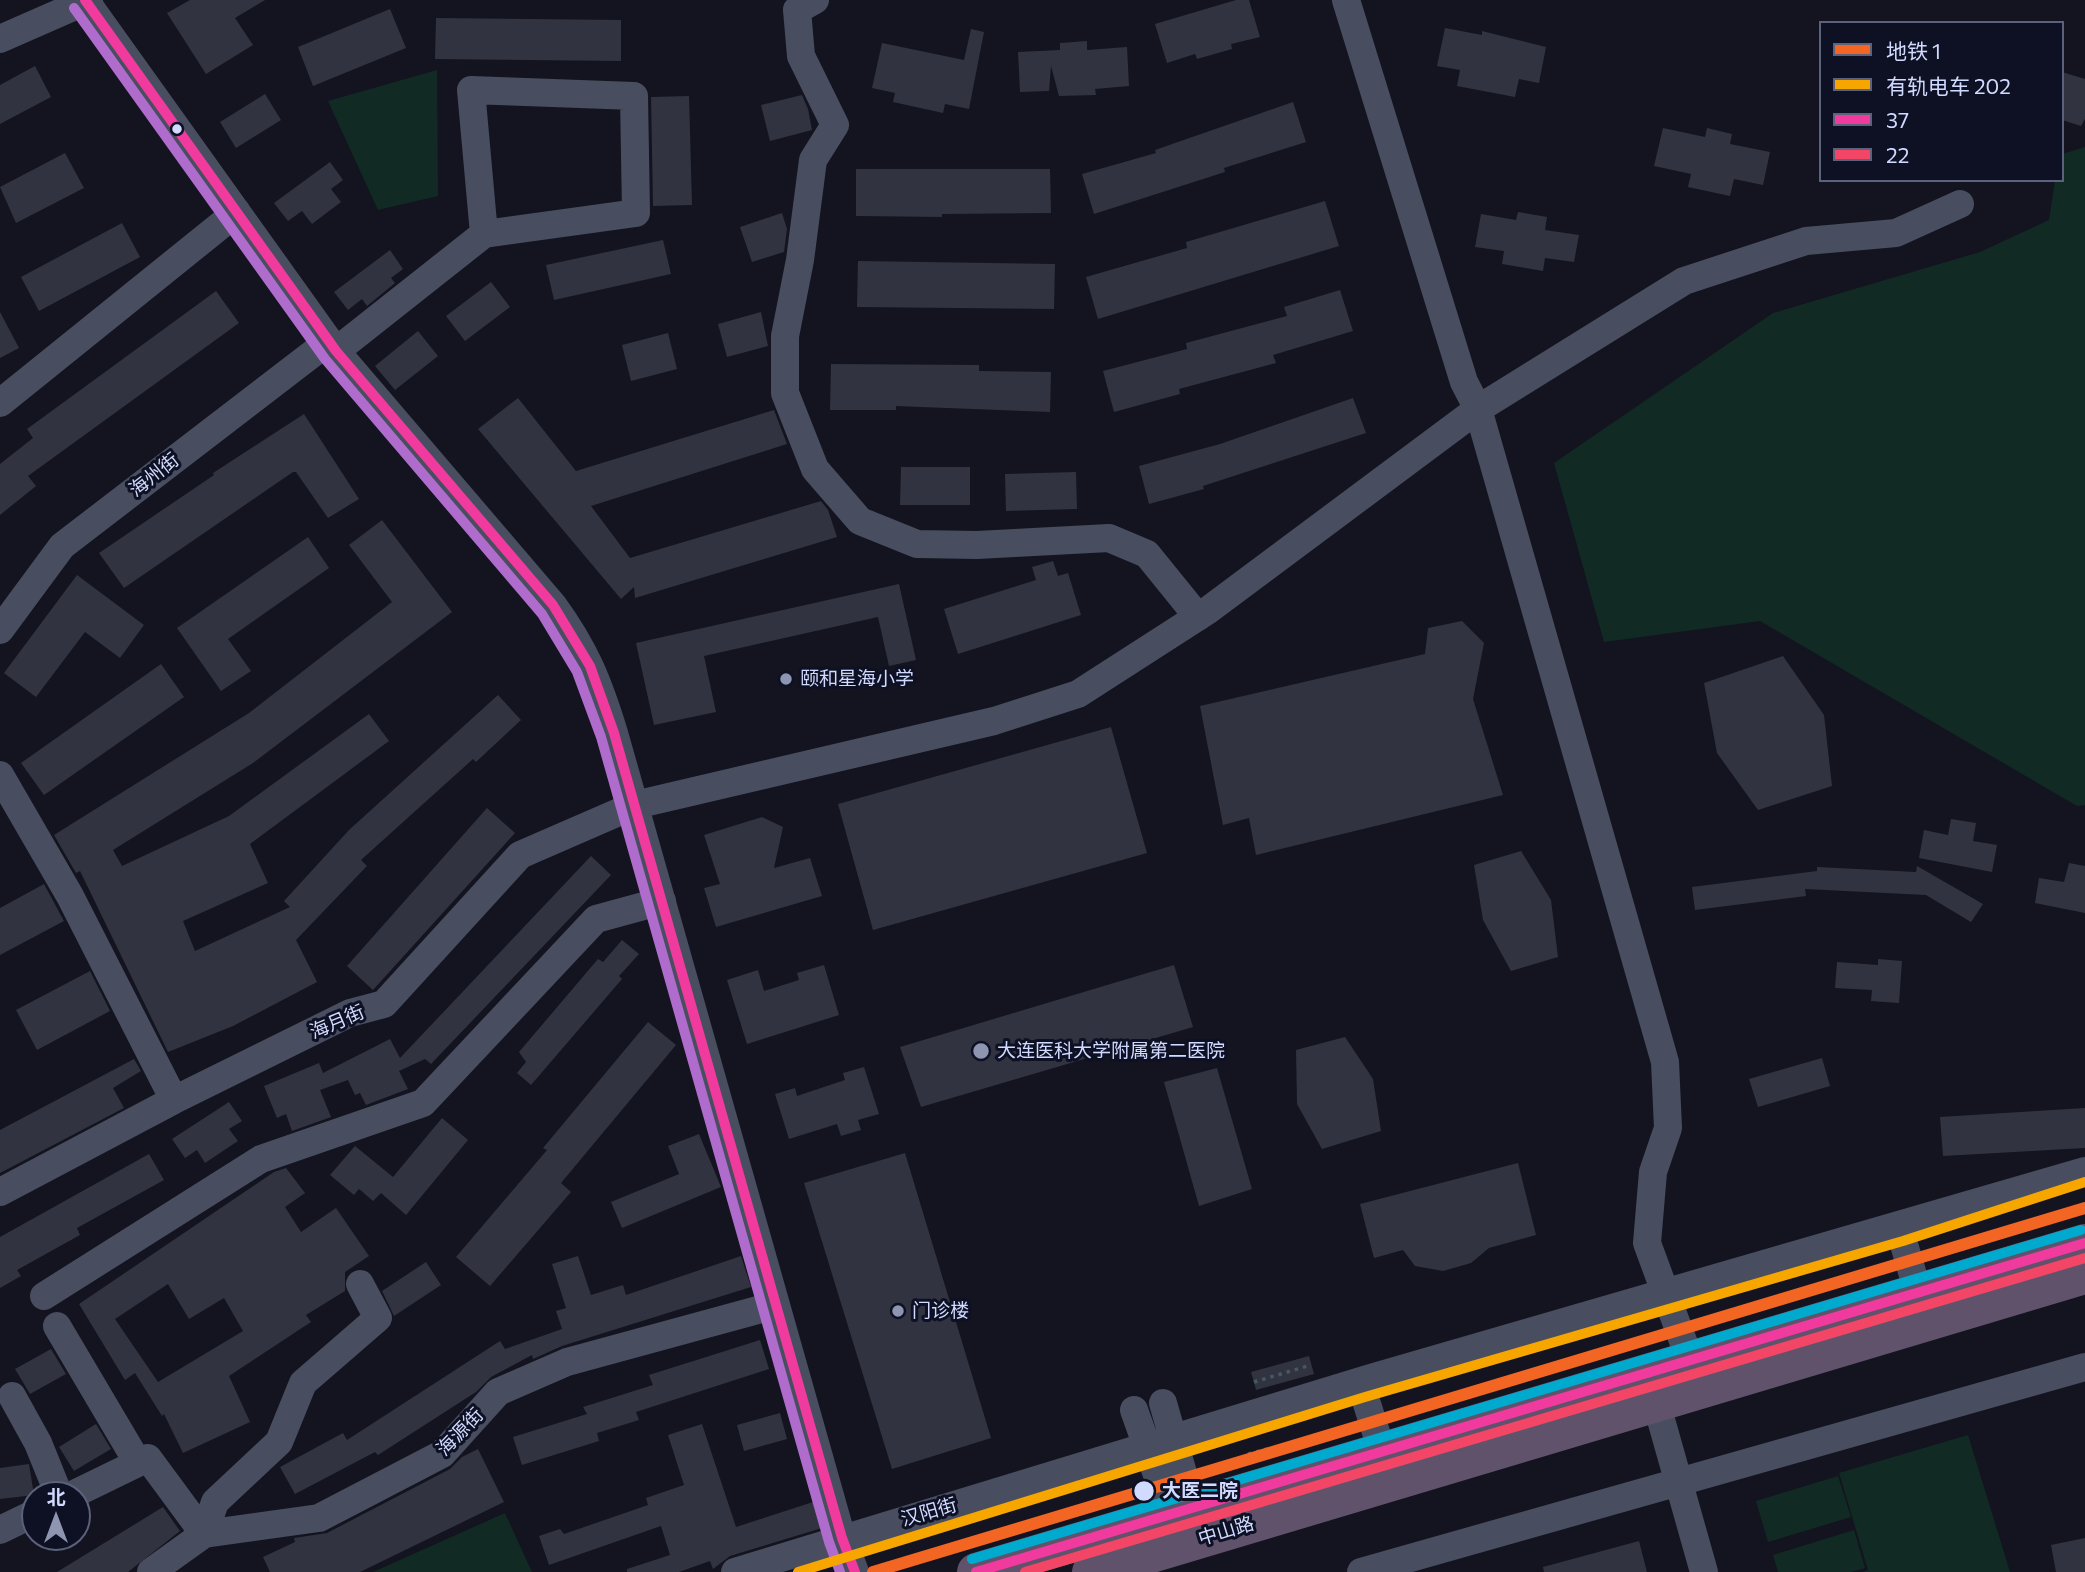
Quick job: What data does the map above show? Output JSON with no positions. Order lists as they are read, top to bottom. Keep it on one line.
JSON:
{"streets":{"highway":["中山路"],"street":["海州街","海月街","海源街","汉阳街"]},"places":["颐和星海小学","大连医科大学附属第二医院","门诊楼","大医二院"],"lines":["transit line 37","tram line 202","metro line 1","transit line 22"],"legend":["地铁 1","有轨电车 202","37","22"],"north":"top"}
